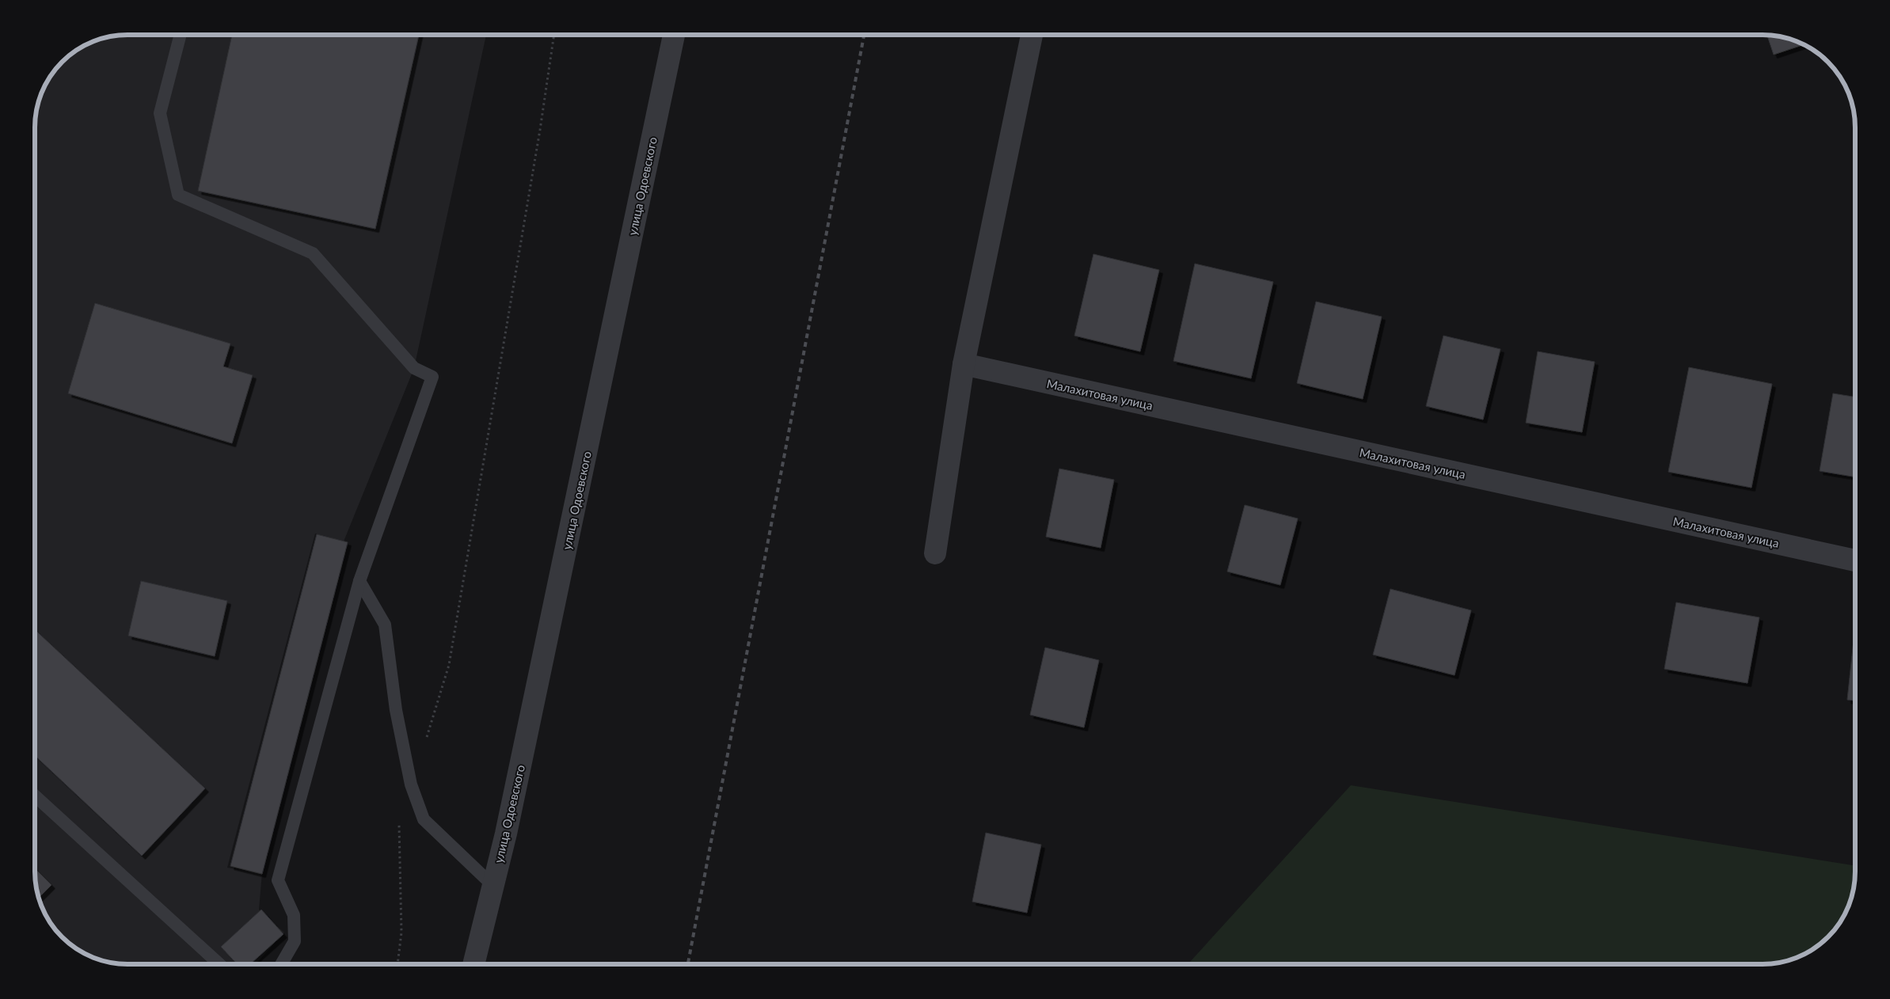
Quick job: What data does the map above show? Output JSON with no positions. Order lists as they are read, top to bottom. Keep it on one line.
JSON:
{"streets":{"street":["улица Одоевского","Малахитовая улица"]}}
